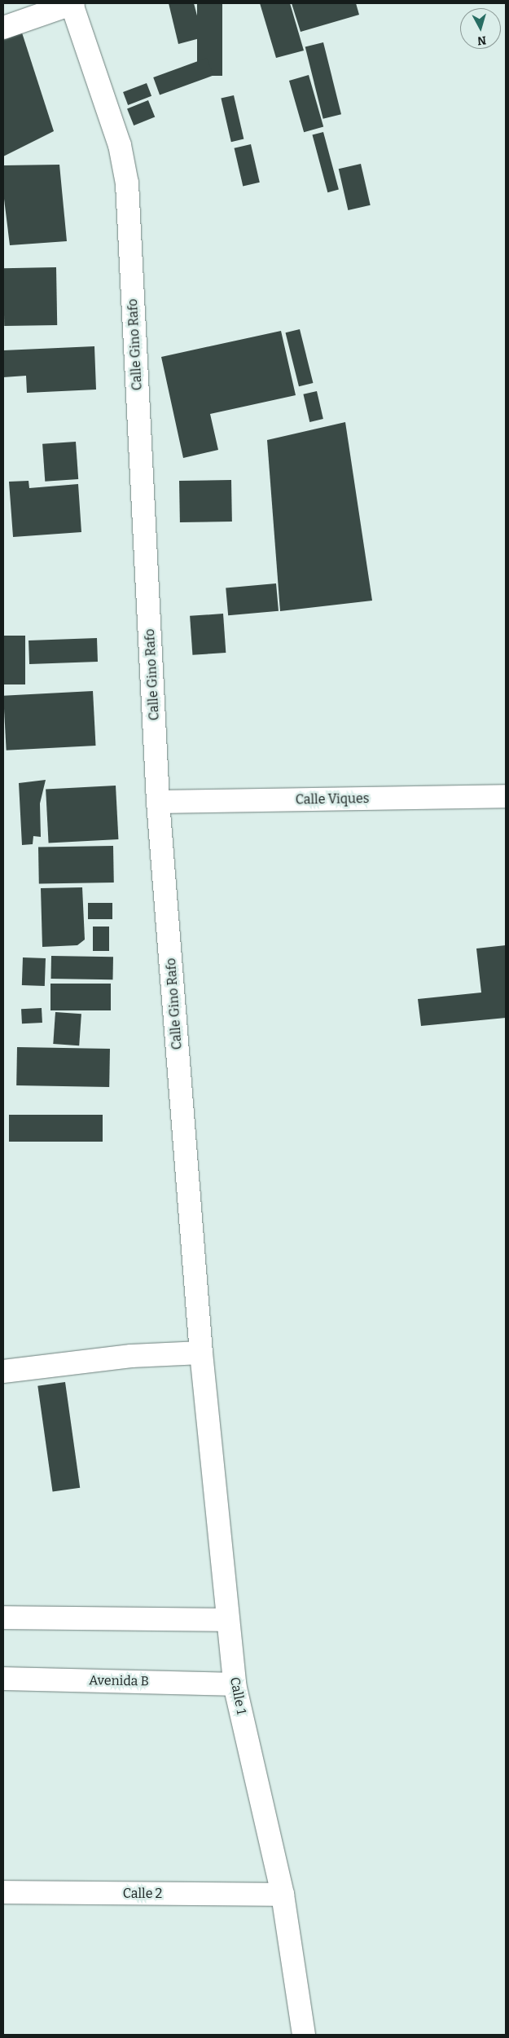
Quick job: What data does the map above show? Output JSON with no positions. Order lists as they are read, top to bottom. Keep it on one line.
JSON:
{"streets":{"street":["Calle Gino Rafo","Calle Viques","Avenida B","Calle 1","Calle 2"]},"crossings":[["Calle Gino Rafo","Calle Viques"],["Calle Gino Rafo","Calle 1"],["Avenida B","Calle 1"],["Calle 1","Calle 2"]],"north":"bottom"}
